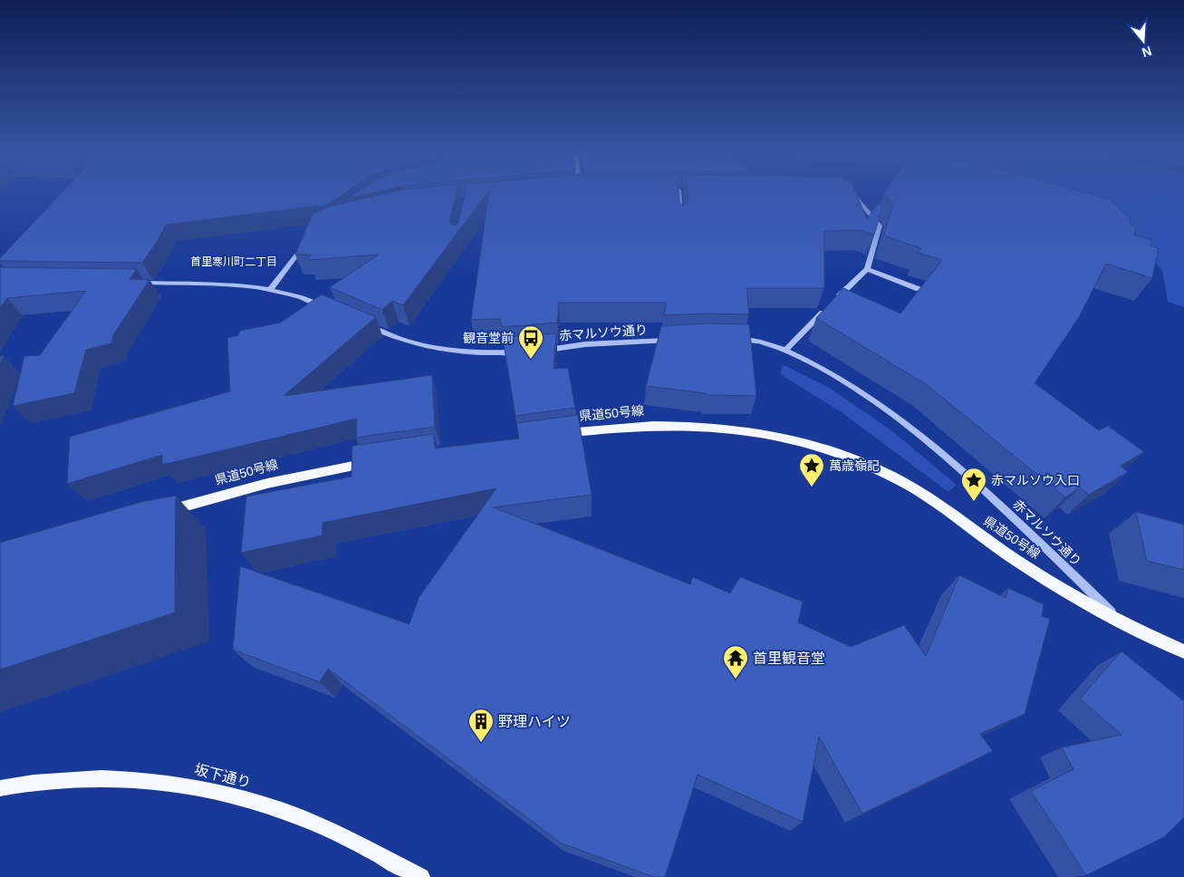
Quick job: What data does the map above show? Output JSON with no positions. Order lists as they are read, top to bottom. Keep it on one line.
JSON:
{"streets":{"main road":["県道50号線","坂下通り"],"street":["赤マルソウ通り"]},"crossings":[["赤マルソウ通り","県道50号線"]],"districts":["首里寒川町二丁目"],"places":{"bus stop":["観音堂前"],"place":["萬歳嶺記","赤マルソウ入口"],"temple":["首里観音堂"],"building":["野理ハイツ"]},"north":"bottom"}
